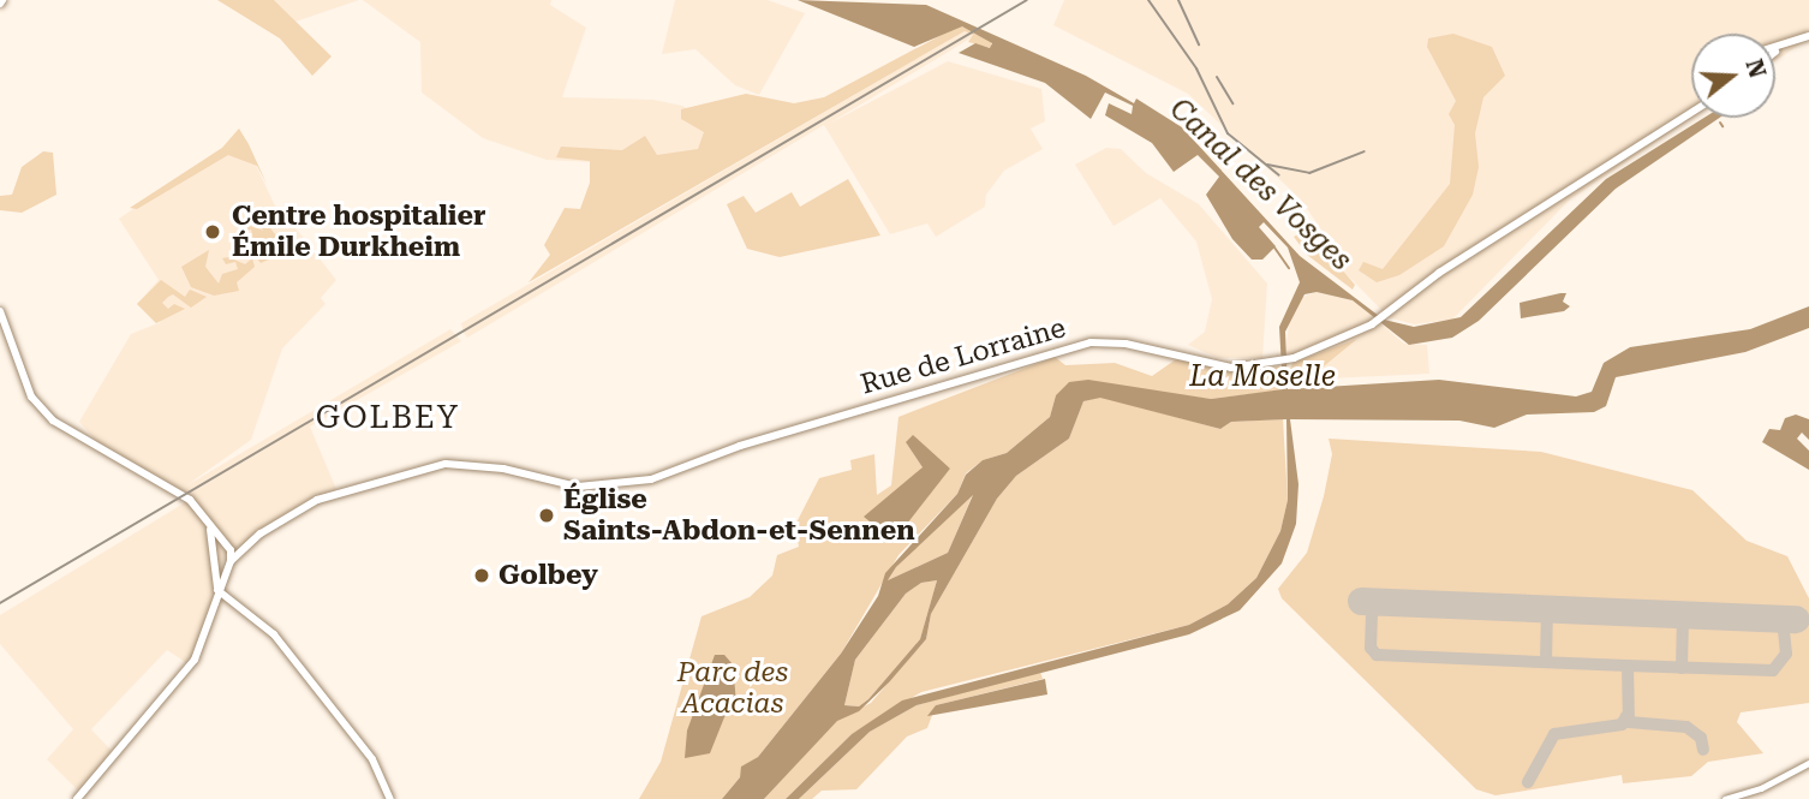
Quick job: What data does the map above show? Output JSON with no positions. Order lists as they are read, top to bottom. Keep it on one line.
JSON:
{"streets":{"main road":["Rue de Lorraine"]},"districts":["GOLBEY"],"water":["Canal des Vosges","La Moselle"],"parks":["Parc des Acacias"],"places":["Centre hospitalier Émile Durkheim","Église Saints-Abdon-et-Sennen","Golbey"],"north":"right"}
